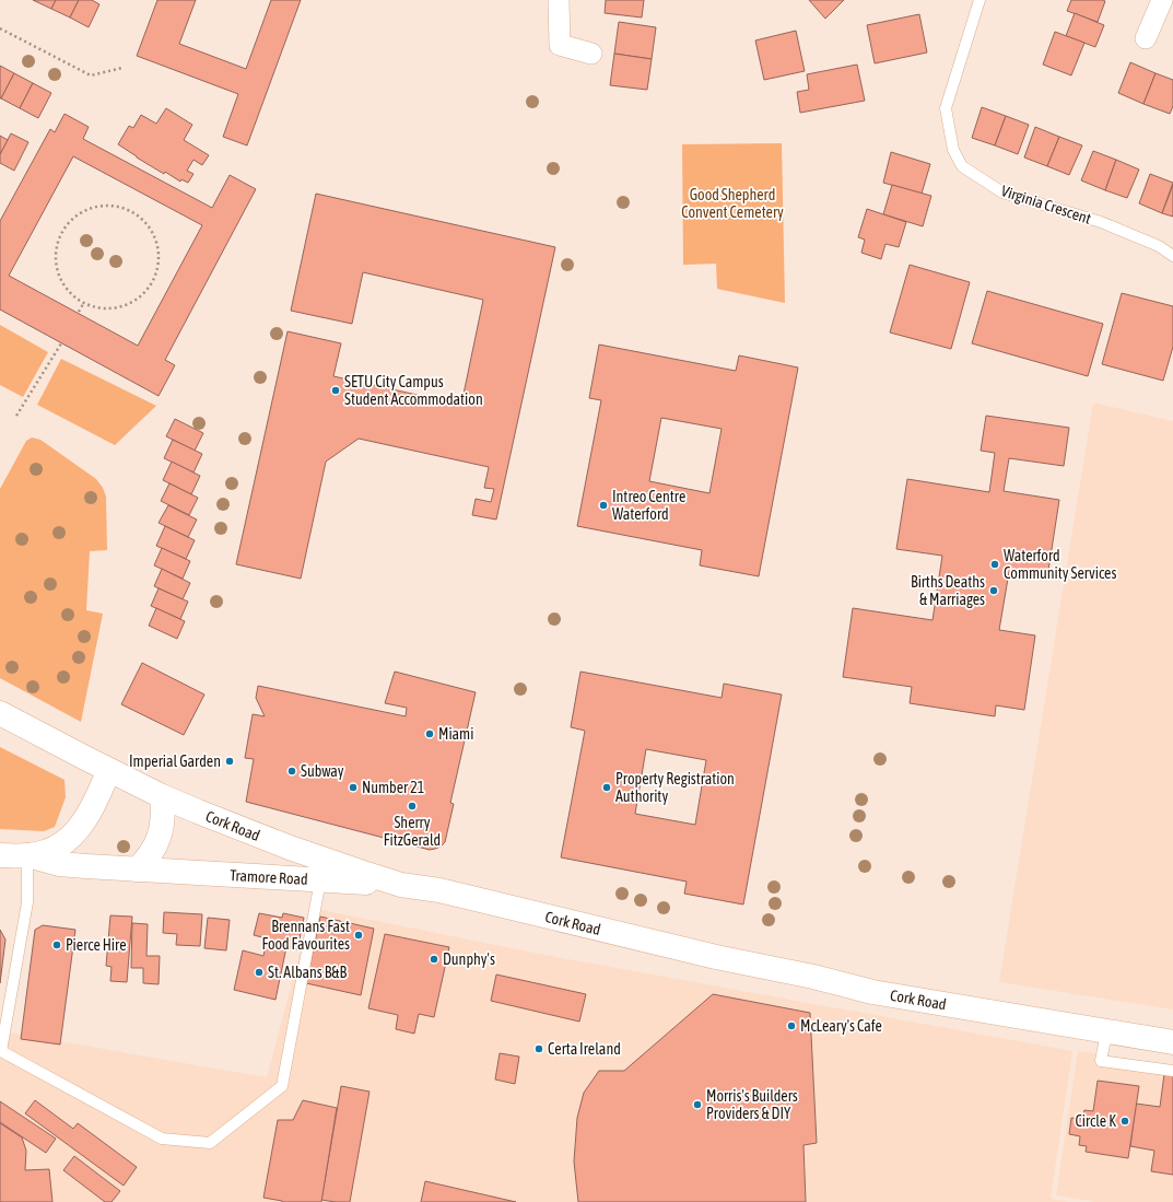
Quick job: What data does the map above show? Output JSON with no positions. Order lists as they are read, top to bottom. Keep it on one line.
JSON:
{"streets":{"main road":["Cork Road","Tramore Road"],"lane":["Virginia Crescent"]},"crossings":[["Cork Road","Tramore Road"]],"parks":["Good Shepherd Convent Cemetery"],"places":["SETU City Campus Student Accommodation","Intreo Centre Waterford","Waterford Community Services","Births Deaths & Marriages","Miami","Imperial Garden","Subway","Number 21","Property Registration Authority","Sherry FitzGerald","Brennans Fast Food Favourites","Pierce Hire","Dunphy's","St. Albans B&B","McLeary's Cafe","Certa Ireland","Morris's Builders Providers & DIY","Circle K"]}
